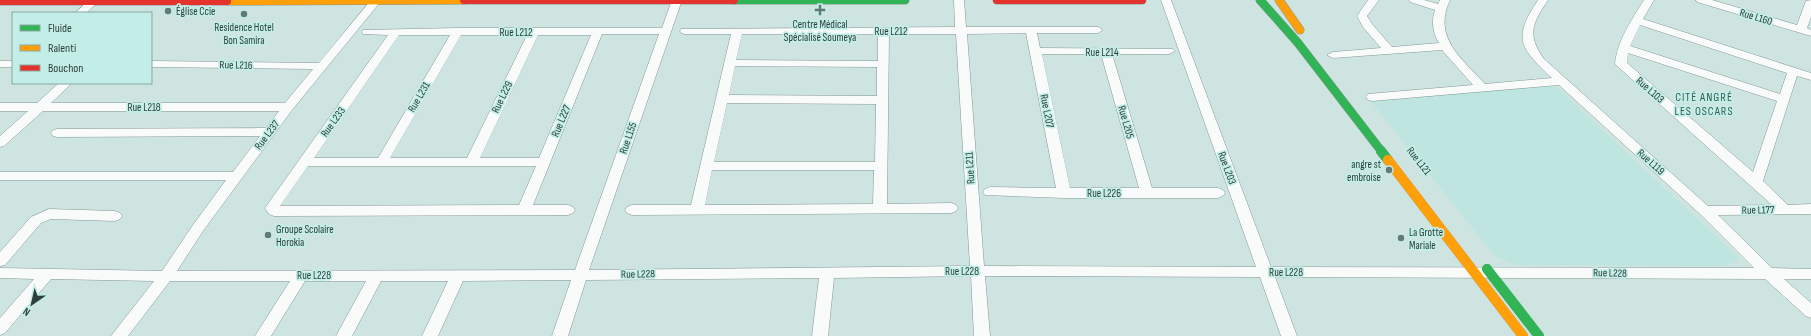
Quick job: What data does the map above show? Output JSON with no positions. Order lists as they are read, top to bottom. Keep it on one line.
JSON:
{"streets":{"street":["Rue L160","Rue L212","Rue L214","Rue L216","Rue L103","Rue L231","Rue L229","Rue L218","Rue L207","Rue L227","Rue L233","Rue L205","Rue L237","Rue L155","Rue L119","Rue L211","Rue L203","Rue L226","Rue L177","Rue L228"]},"crossings":[["Rue L212","Rue L231"],["Rue L212","Rue L229"],["Rue L212","Rue L207"],["Rue L212","Rue L227"],["Rue L212","Rue L233"],["Rue L212","Rue L155"],["Rue L212","Rue L211"],["Rue L214","Rue L207"],["Rue L214","Rue L205"],["Rue L216","Rue L237"],["Rue L103","Rue L177"],["Rue L218","Rue L237"],["Rue L207","Rue L226"],["Rue L227","Rue L233"],["Rue L205","Rue L226"],["Rue L237","Rue L228"],["Rue L155","Rue L228"],["Rue L119","Rue L177"],["Rue L119","Rue L228"],["Rue L211","Rue L228"],["Rue L203","Rue L228"]],"districts":["CITÉ ANGRÉ LES OSCARS"],"places":{"health":["Centre Médical Spécialisé Soumeya"],"other":["Église Ccie","Residence Hotel Bon Samira","angre st embroise","Groupe Scolaire Horokia","La Grotte Mariale"]},"legend":["Fluide","Ralenti","Bouchon"],"north":"bottom left"}
